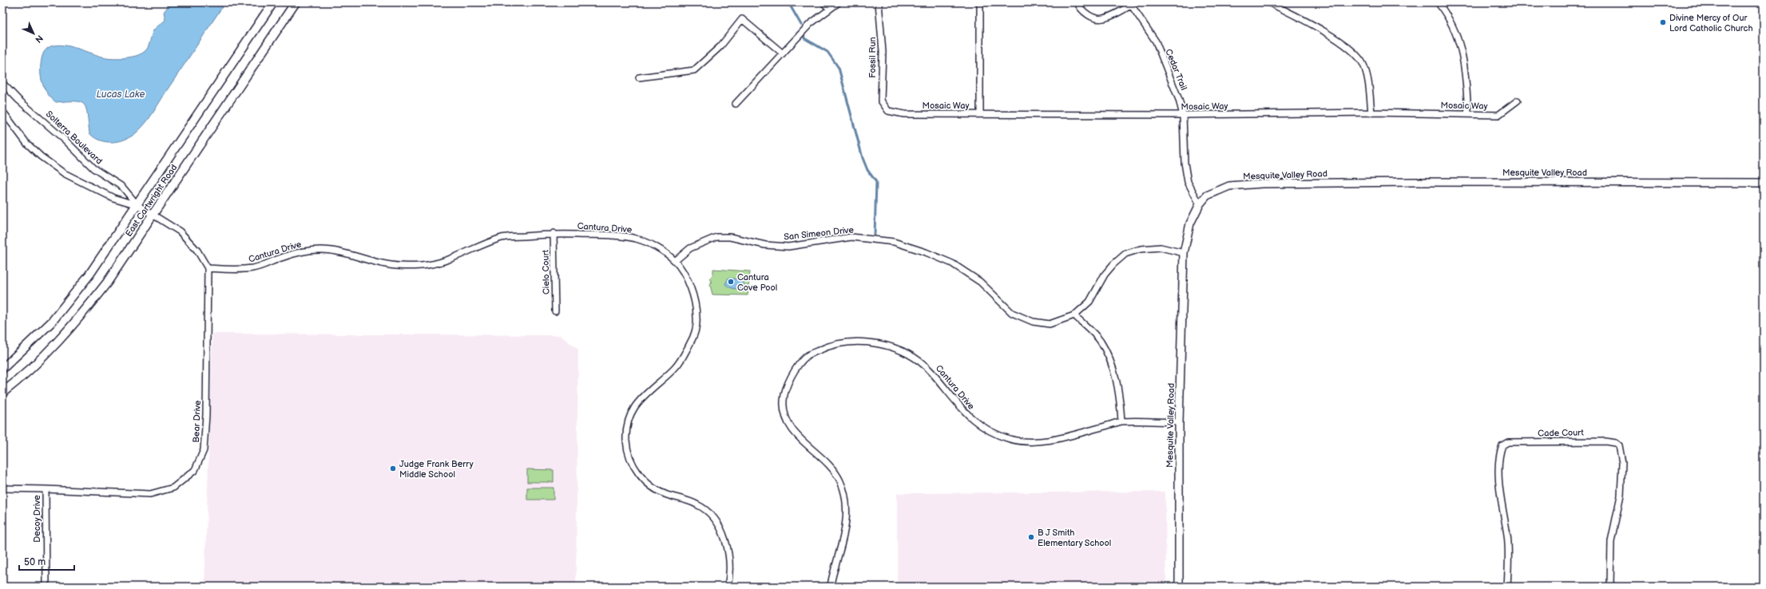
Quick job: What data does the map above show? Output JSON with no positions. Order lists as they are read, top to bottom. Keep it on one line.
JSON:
{"streets":{"main road":["East Cartwright Road"],"street":["Fossil Run","Cedar Trail","Mosaic Way","Solterra Boulevard","Mesquite Valley Road","Cantura Drive","San Simeon Drive","Cielo Court","Bear Drive","Cade Court","Decoy Drive"]},"crossings":[["Fossil Run","Mosaic Way"],["Cedar Trail","Mosaic Way"],["Cedar Trail","Mesquite Valley Road"],["Solterra Boulevard","East Cartwright Road"],["Solterra Boulevard","Bear Drive"],["Mesquite Valley Road","Cantura Drive"],["Mesquite Valley Road","San Simeon Drive"],["East Cartwright Road","Bear Drive"],["Cantura Drive","San Simeon Drive"],["Cantura Drive","Cielo Court"],["Cantura Drive","Bear Drive"],["Bear Drive","Decoy Drive"]],"water":["Lucas Lake"],"places":["Divine Mercy of Our Lord Catholic Church","Cantura Cove Pool","Judge Frank Berry Middle School","B J Smith Elementary School"],"scale_bar":"50 m","north":"bottom right"}
